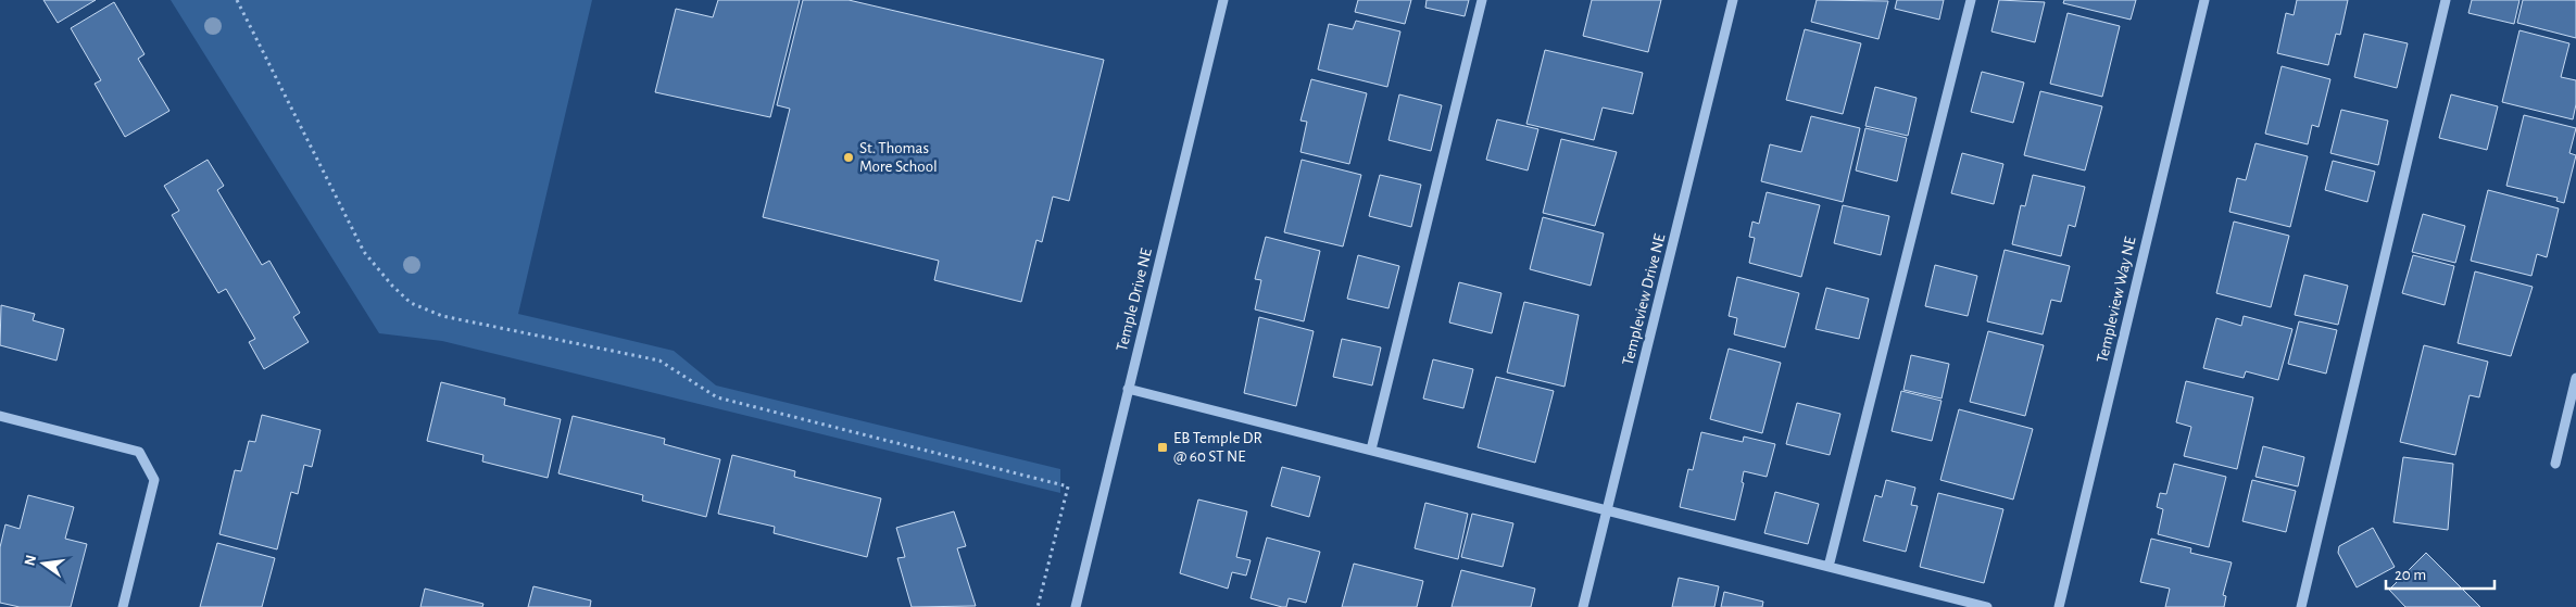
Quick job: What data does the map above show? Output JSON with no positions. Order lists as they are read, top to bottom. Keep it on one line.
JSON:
{"streets":{"street":["Temple Drive NE","Templeview Drive NE","Templeview Way NE"]},"places":{"other":["St. Thomas More School"],"transit":["EB Temple DR @ 60 ST NE"]},"scale_bar":"20 m","north":"left"}
